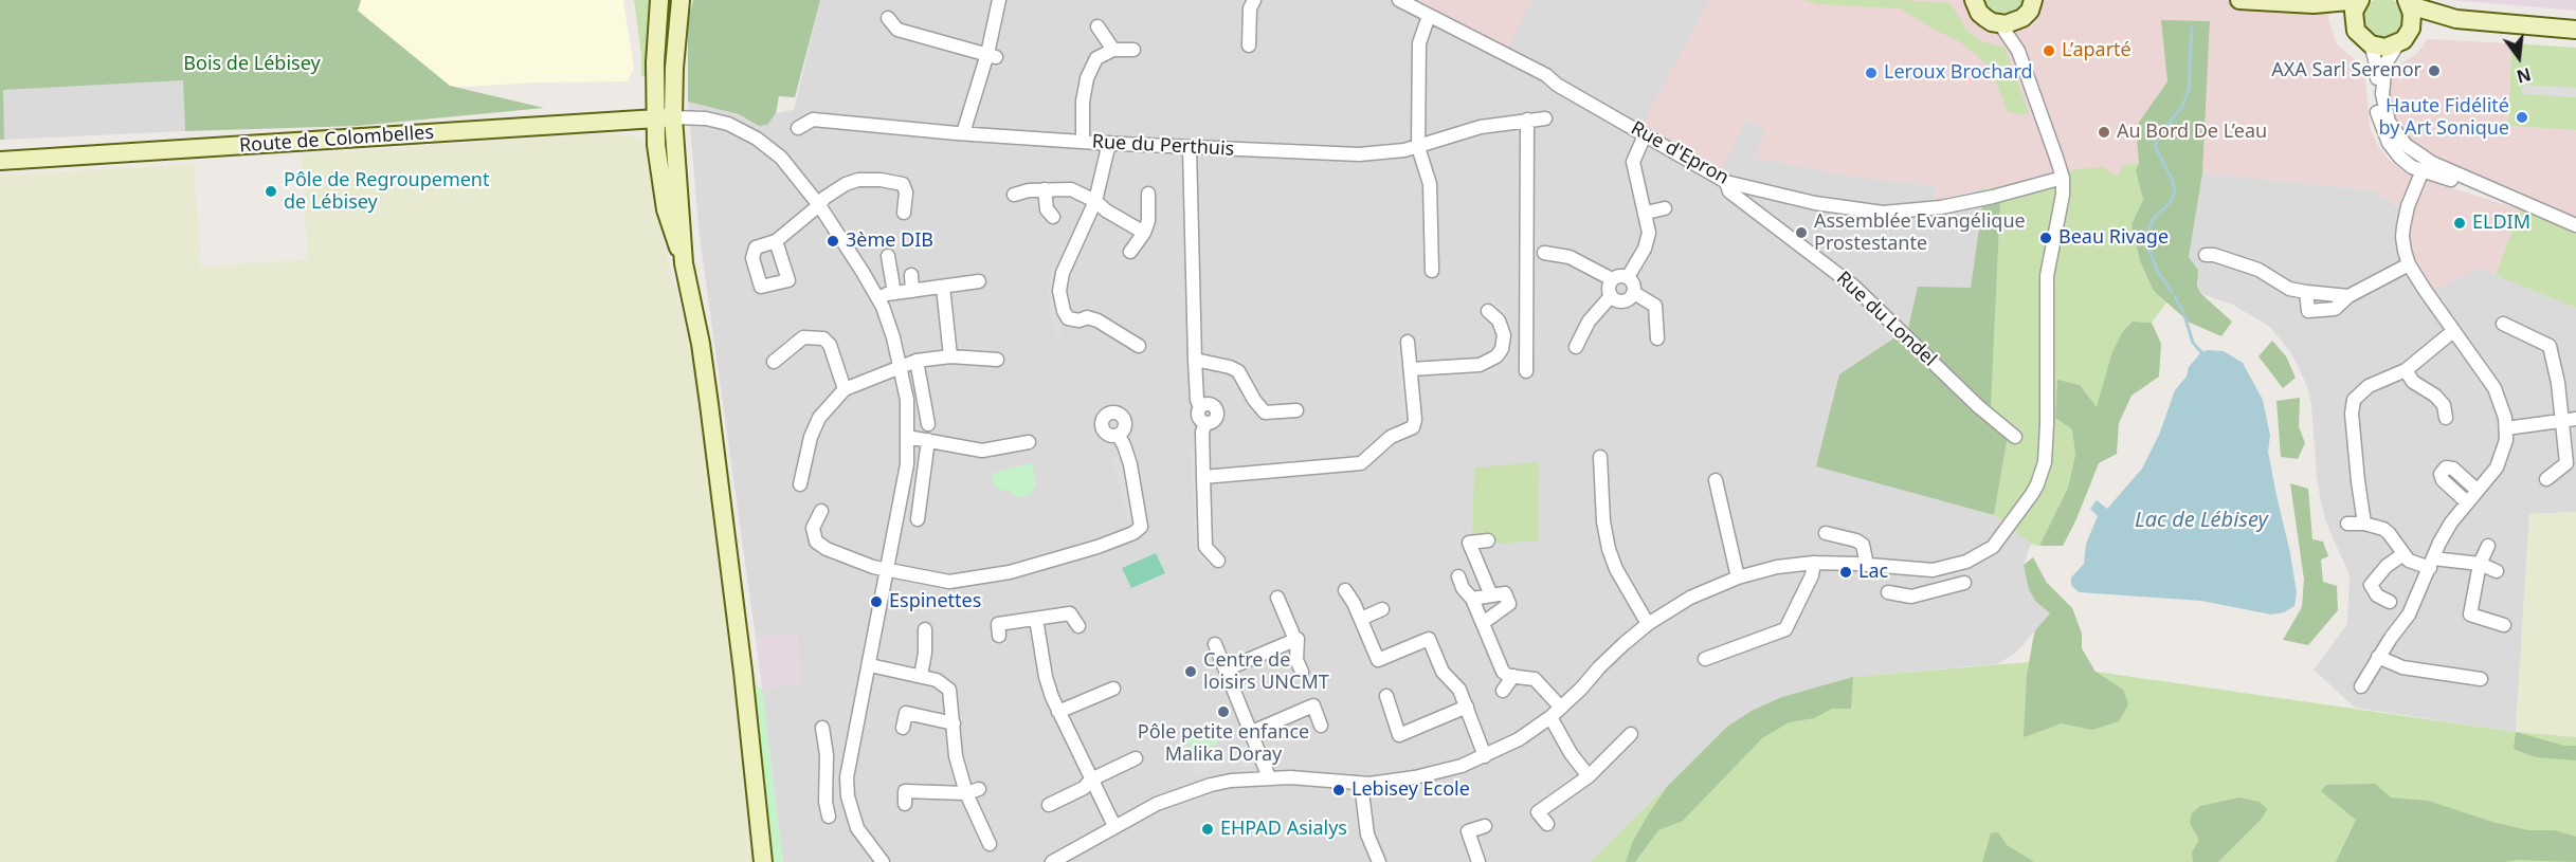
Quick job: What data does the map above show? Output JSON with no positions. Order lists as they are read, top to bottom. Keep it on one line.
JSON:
{"streets":{"main road":["Route de Colombelles"],"street":["Rue du Perthuis","Rue d'Epron","Rue du Londel"]},"crossings":[["Rue d'Epron","Rue du Londel"]],"water":["Lac de Lébisey"],"parks":["Bois de Lébisey"],"places":["L’aparté","AXA Sarl Serenor","Leroux Brochard","Haute Fidélité by Art Sonique","Au Bord De L’eau","Pôle de Regroupement de Lébisey","ELDIM","Assemblée Evangélique Prostestante","Beau Rivage","3ème DIB","Lac","Espinettes","Centre de loisirs UNCMT","Pôle petite enfance Malika Doray","Lebisey Ecole","EHPAD Asialys"],"north":"bottom"}
